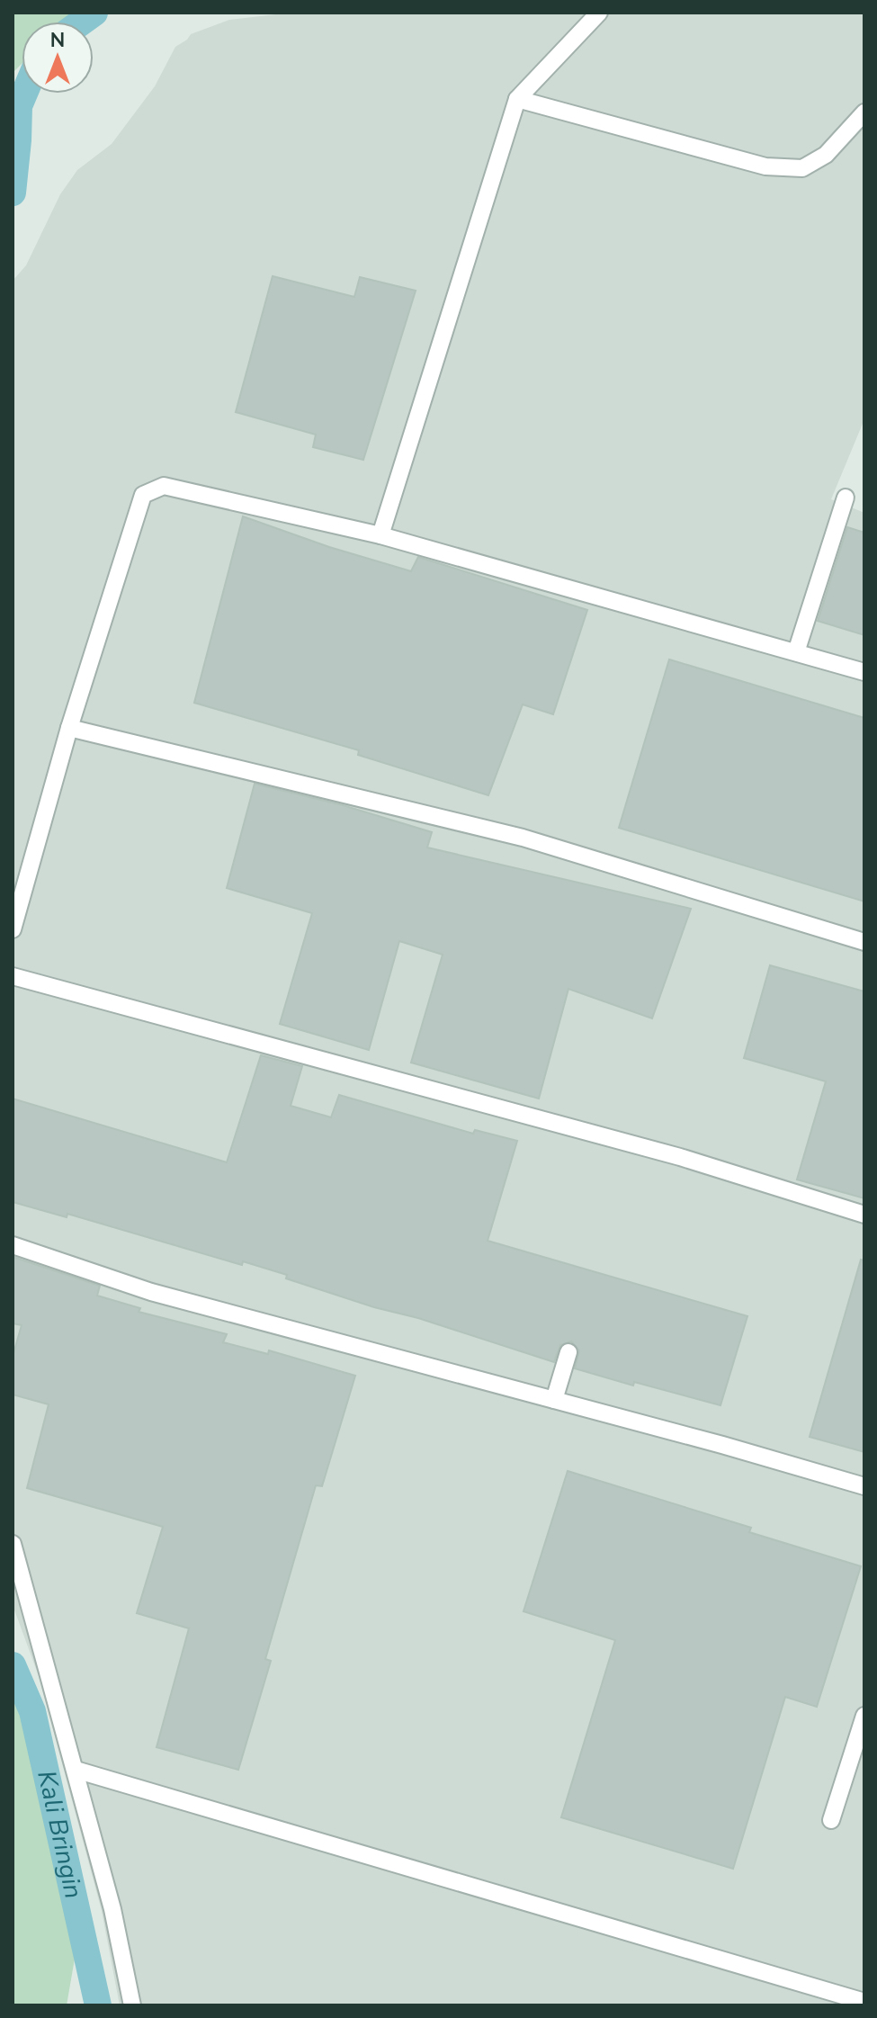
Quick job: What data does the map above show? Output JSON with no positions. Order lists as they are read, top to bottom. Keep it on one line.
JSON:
{"water":["Kali Bringin"],"north":"top"}
